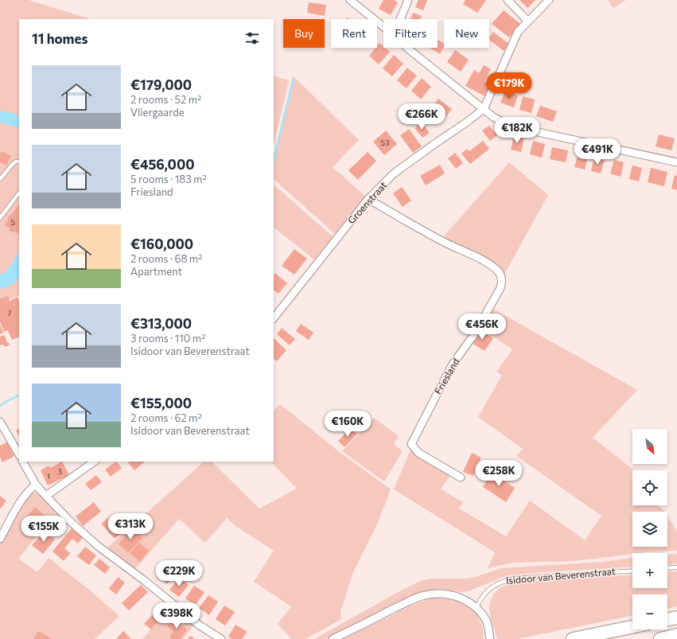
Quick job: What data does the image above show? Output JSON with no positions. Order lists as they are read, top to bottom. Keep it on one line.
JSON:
{"streets":{"street":["Groenstraat","Friesland"],"lane":["Isidoor van Beverenstraat"]},"crossings":[["Groenstraat","Friesland"]],"house_numbers":["53","5","7","3","1"],"north":"bottom right","page":{"chip":["Buy","Rent","Filters","New"],"heading":"11 homes","list":[{"name":"€179,000","note":"2 rooms · 52 m² · Vliergaarde"},{"name":"€456,000","note":"5 rooms · 183 m² · Friesland"},{"name":"€160,000","note":"2 rooms · 68 m² · Apartment"},{"name":"€313,000","note":"3 rooms · 110 m² · Isidoor van Beverenstraat"},{"name":"€155,000","note":"2 rooms · 62 m² · Isidoor van Beverenstraat"}],"price":["€179K","€266K","€182K","€491K","€456K","€160K","€258K","€313K","€155K","€229K","€398K"],"map_buttons":["+","−"]}}
